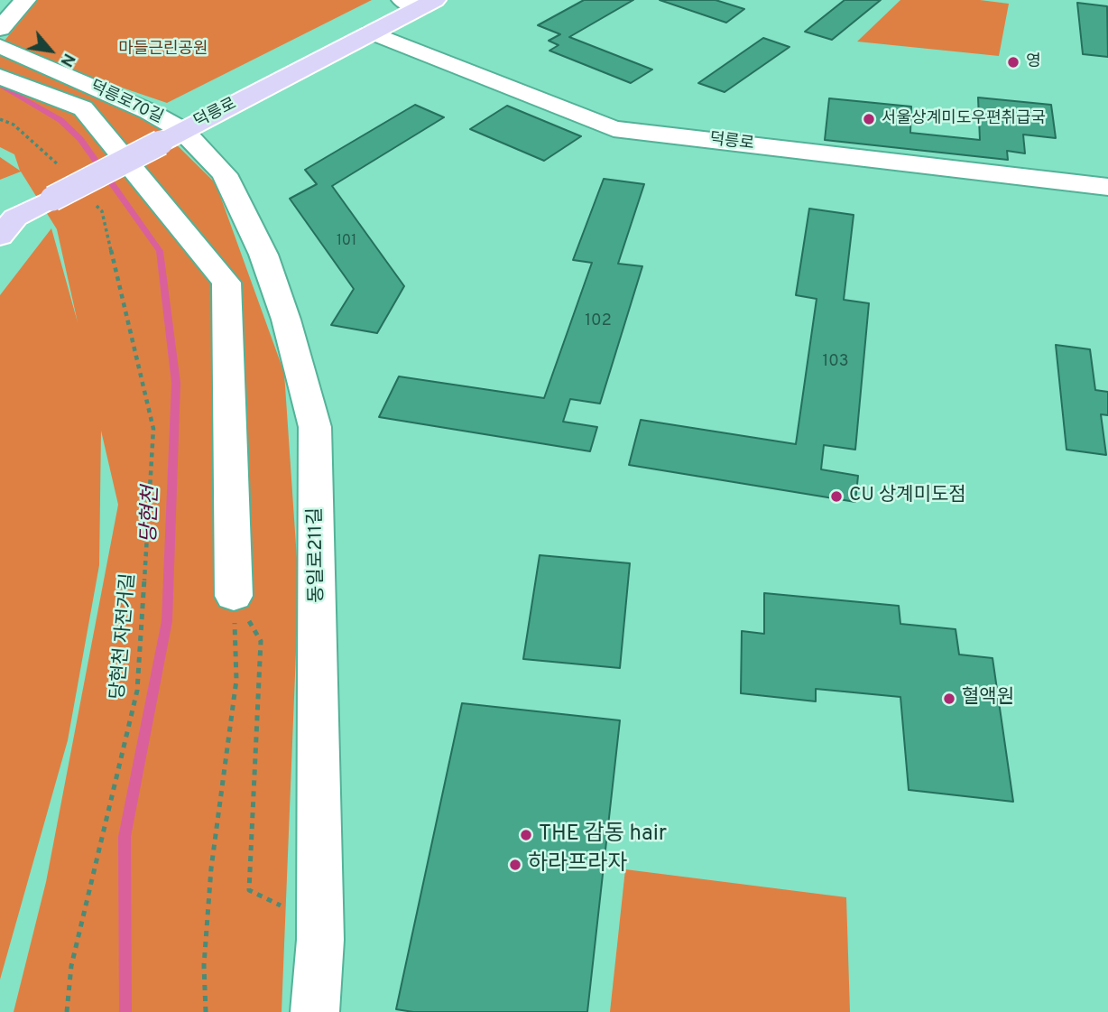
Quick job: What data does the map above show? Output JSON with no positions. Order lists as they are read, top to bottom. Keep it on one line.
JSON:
{"streets":{"main road":["덕릉로"],"street":["덕릉로70길","동일로211길"],"path":["당현천 자전거길"]},"crossings":[["덕릉로70길","덕릉로"],["덕릉로70길","동일로211길"],["덕릉로","동일로211길"]],"water":["당현천"],"parks":["마들근린공원"],"places":["영","서울상계미도우편취급국","CU 상계미도점","혈액원","THE 감동 hair","하라프라자"],"house_numbers":["101","102","103"],"north":"bottom right"}
